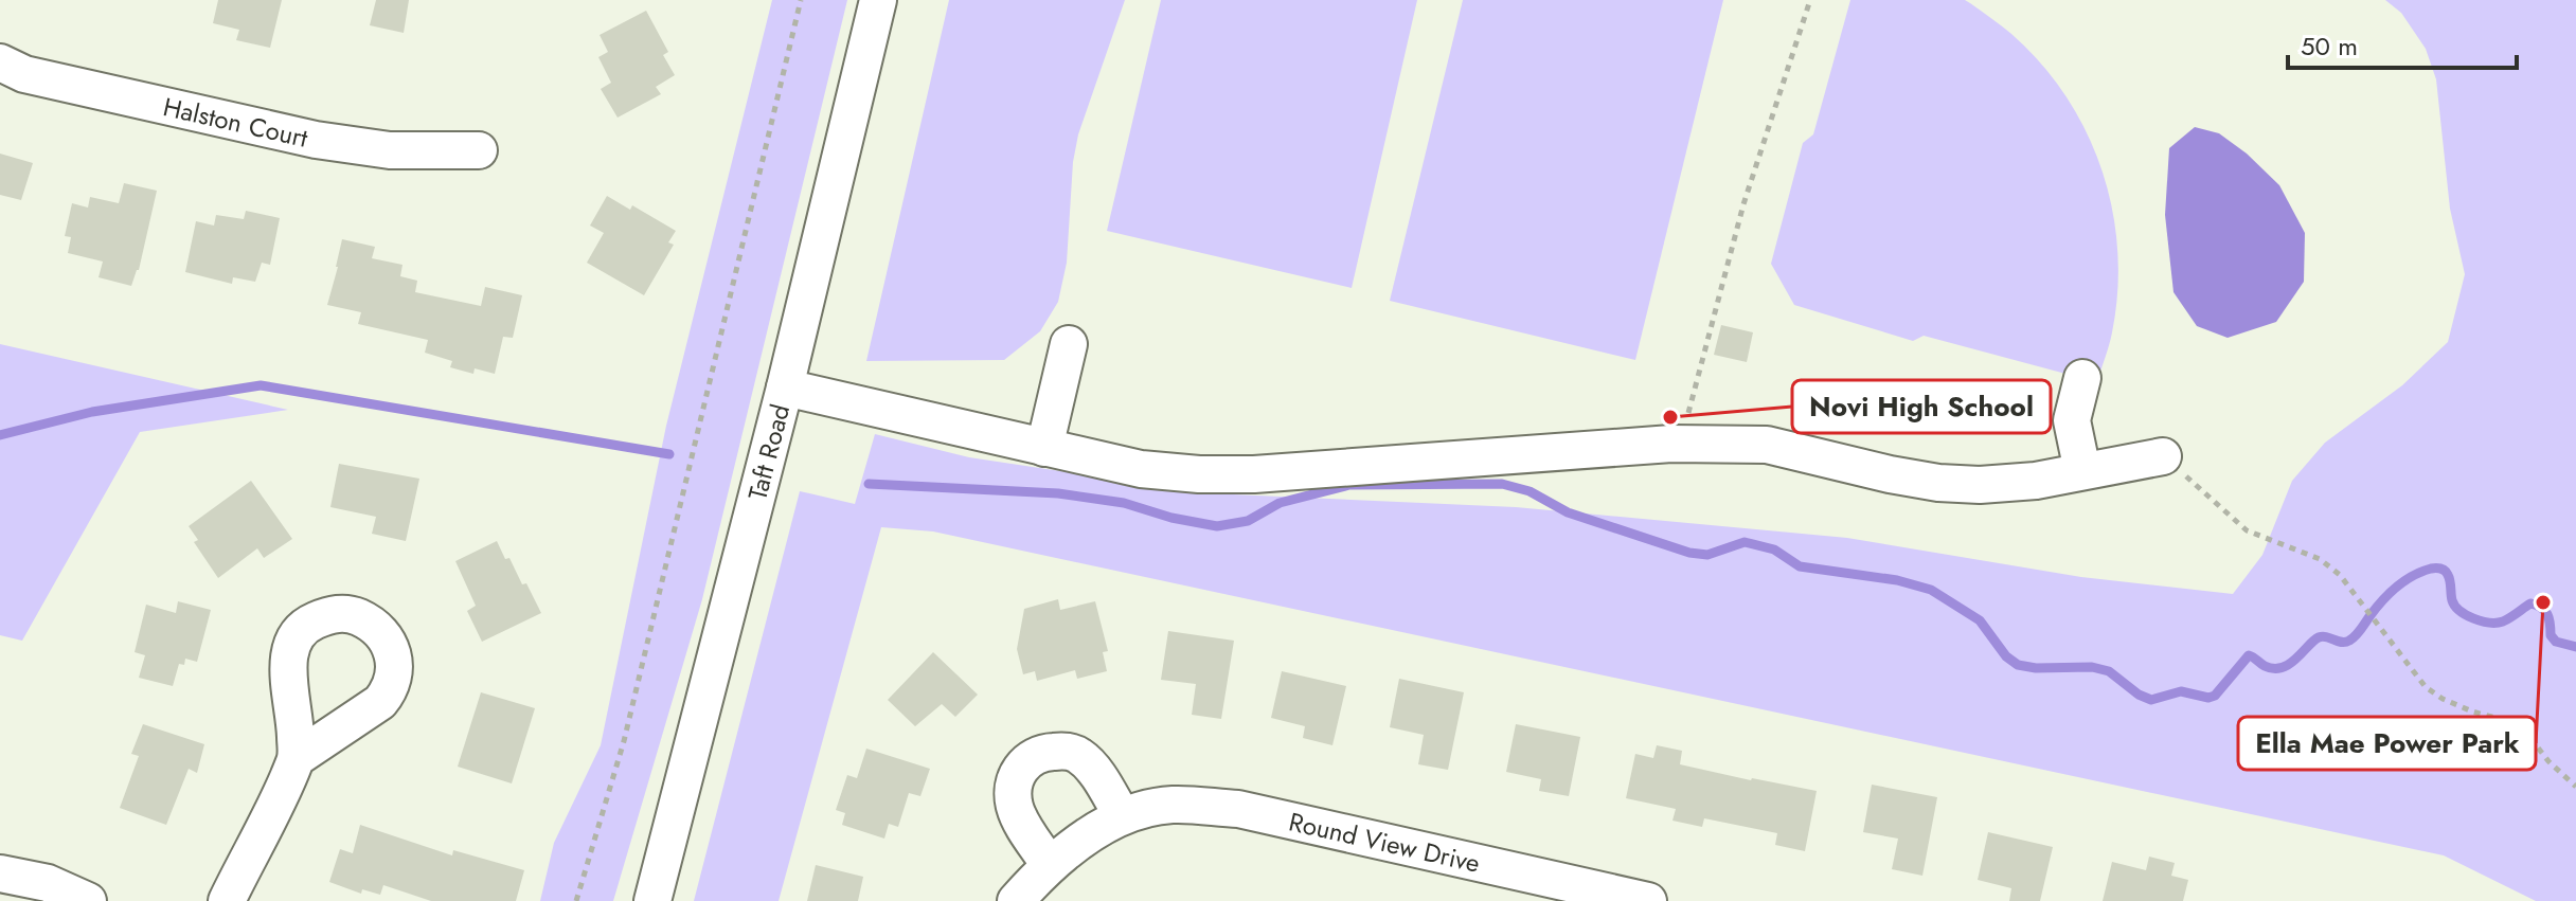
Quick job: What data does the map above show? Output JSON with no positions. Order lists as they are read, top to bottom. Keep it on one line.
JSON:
{"streets":{"street":["Halston Court","Taft Road","Round View Drive"]},"places":["Novi High School","Ella Mae Power Park"],"scale_bar":"50 m"}
